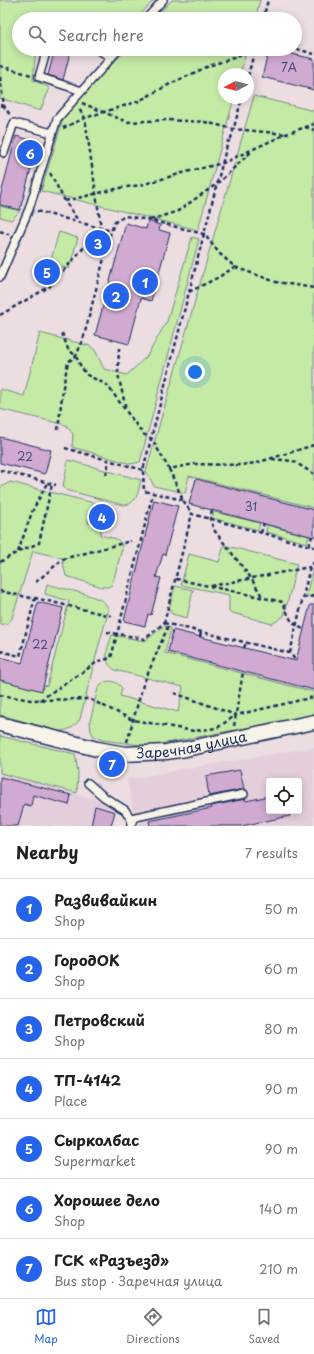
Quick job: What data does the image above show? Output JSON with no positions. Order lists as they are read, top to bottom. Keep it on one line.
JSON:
{"streets":{"street":["Заречная улица"]},"house_numbers":["7А","22","31","22"],"north":"left","page":{"search":"Search here","pins":["6","3","5","1","2","4","7"],"heading":["Nearby","7 results"],"list":[{"mark":"1","name":"Развивайкин","note":"Shop","value":"50 m"},{"mark":"2","name":"ГородОК","note":"Shop","value":"60 m"},{"mark":"3","name":"Петровский","note":"Shop","value":"80 m"},{"mark":"4","name":"ТП-4142","note":"Place","value":"90 m"},{"mark":"5","name":"Сырколбас","note":"Supermarket","value":"90 m"},{"mark":"6","name":"Хорошее дело","note":"Shop","value":"140 m"},{"mark":"7","name":"ГСК «Разъезд»","note":"Bus stop · Заречная улица","value":"210 m"}],"nav":["Map","Directions","Saved"]}}
